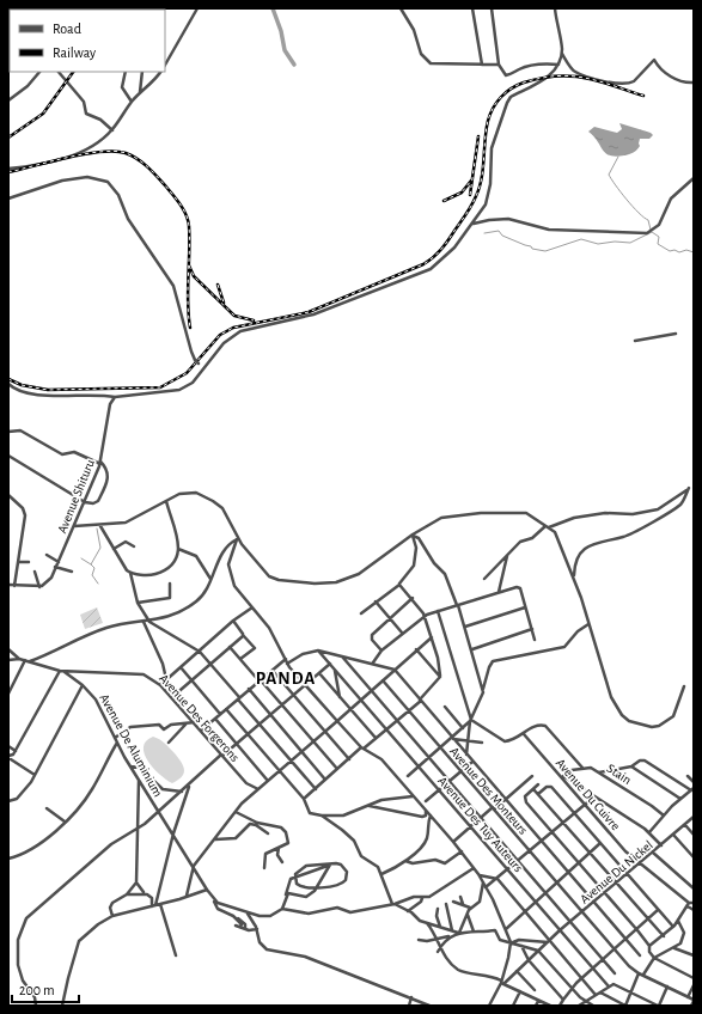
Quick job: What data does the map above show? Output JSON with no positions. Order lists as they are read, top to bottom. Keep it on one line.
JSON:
{"streets":{"street":["Avenue Shituru","Avenue Des Forgerons","Avenue De Aluminium","Stain","Avenue Des Monteurs","Avenue Du Cuivre","Avenue Des Tuy Auteurs","Avenue Du Nickel"]},"crossings":[["Avenue Des Forgerons","Avenue De Aluminium"],["Avenue Des Monteurs","Avenue Du Nickel"],["Avenue Du Cuivre","Avenue Du Nickel"],["Avenue Des Tuy Auteurs","Avenue Du Nickel"]],"districts":["PANDA"],"legend":["Road","Railway"],"scale_bar":"200 m"}
